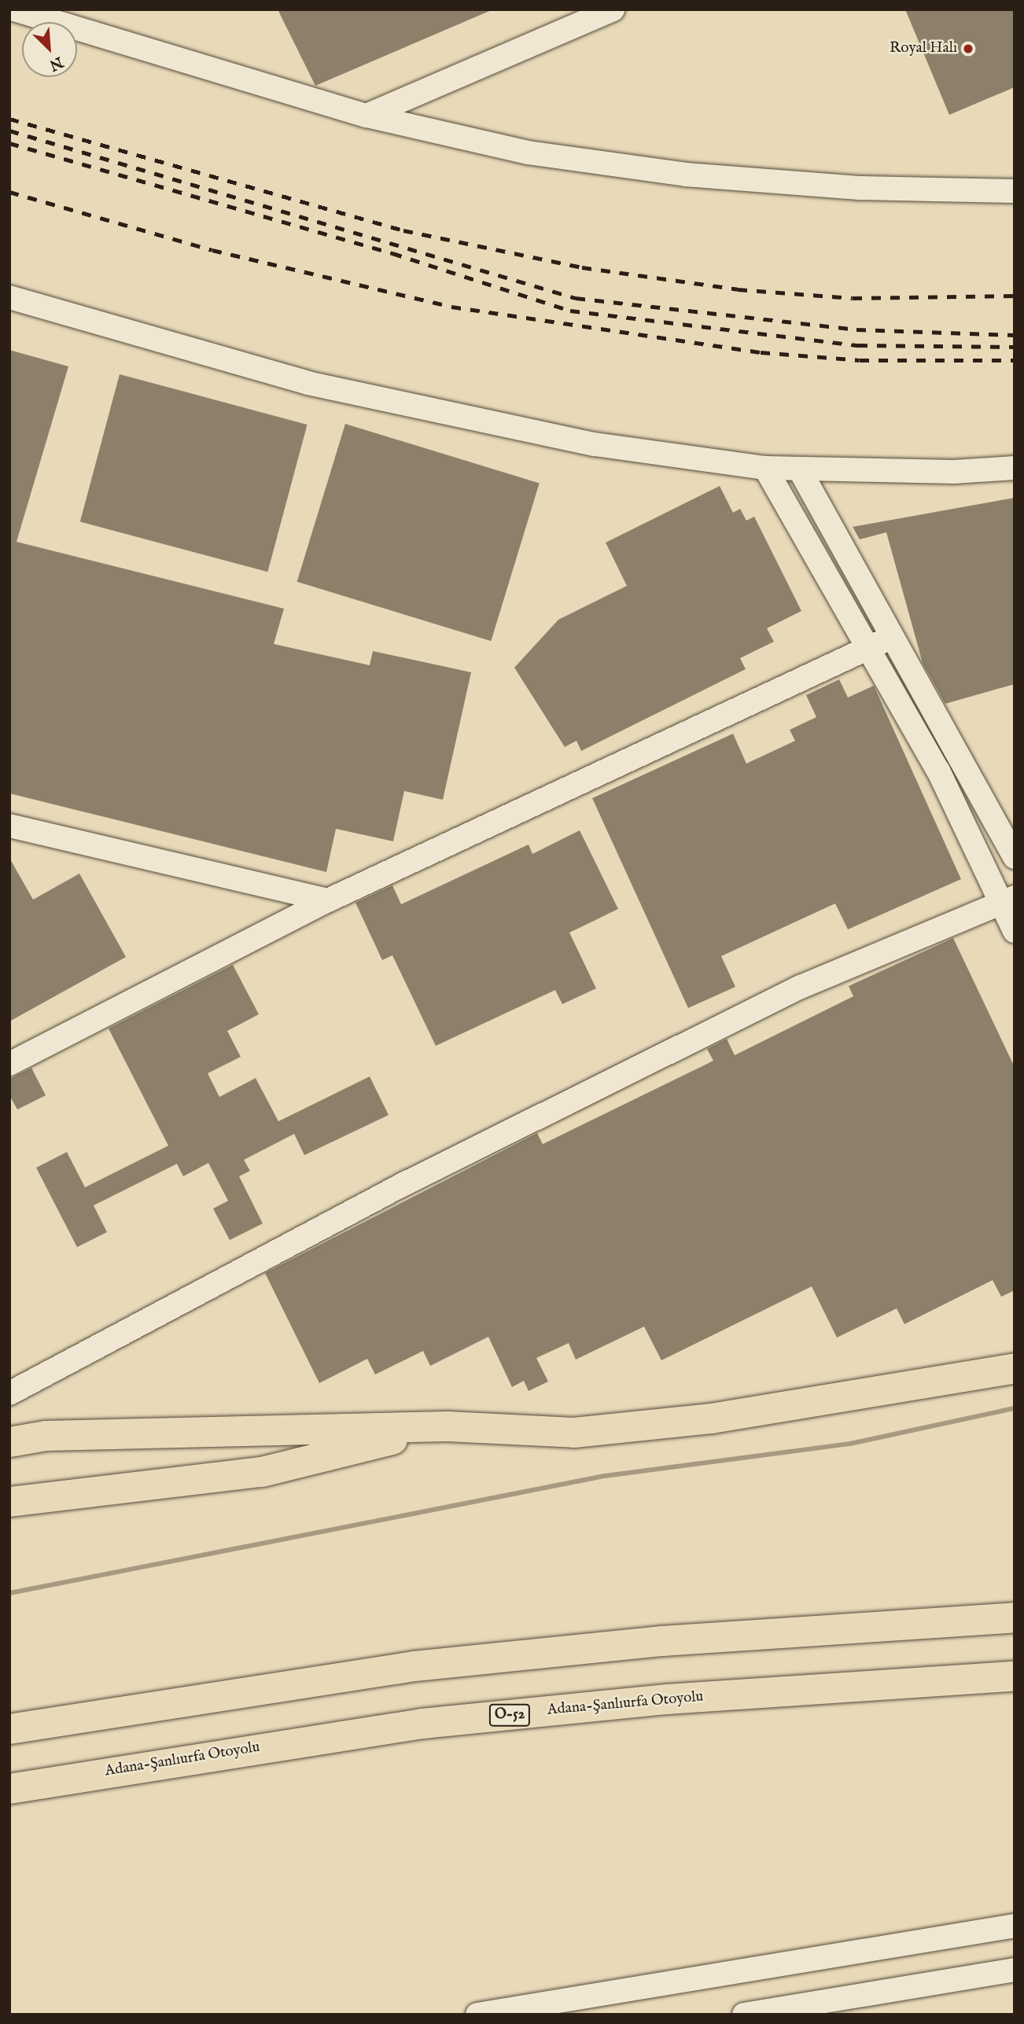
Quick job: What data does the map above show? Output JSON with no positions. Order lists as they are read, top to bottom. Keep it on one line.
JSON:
{"streets":{"main road":["Adana-Şanlıurfa Otoyolu","O-52"]},"places":["Royal Halı"],"north":"bottom right"}
